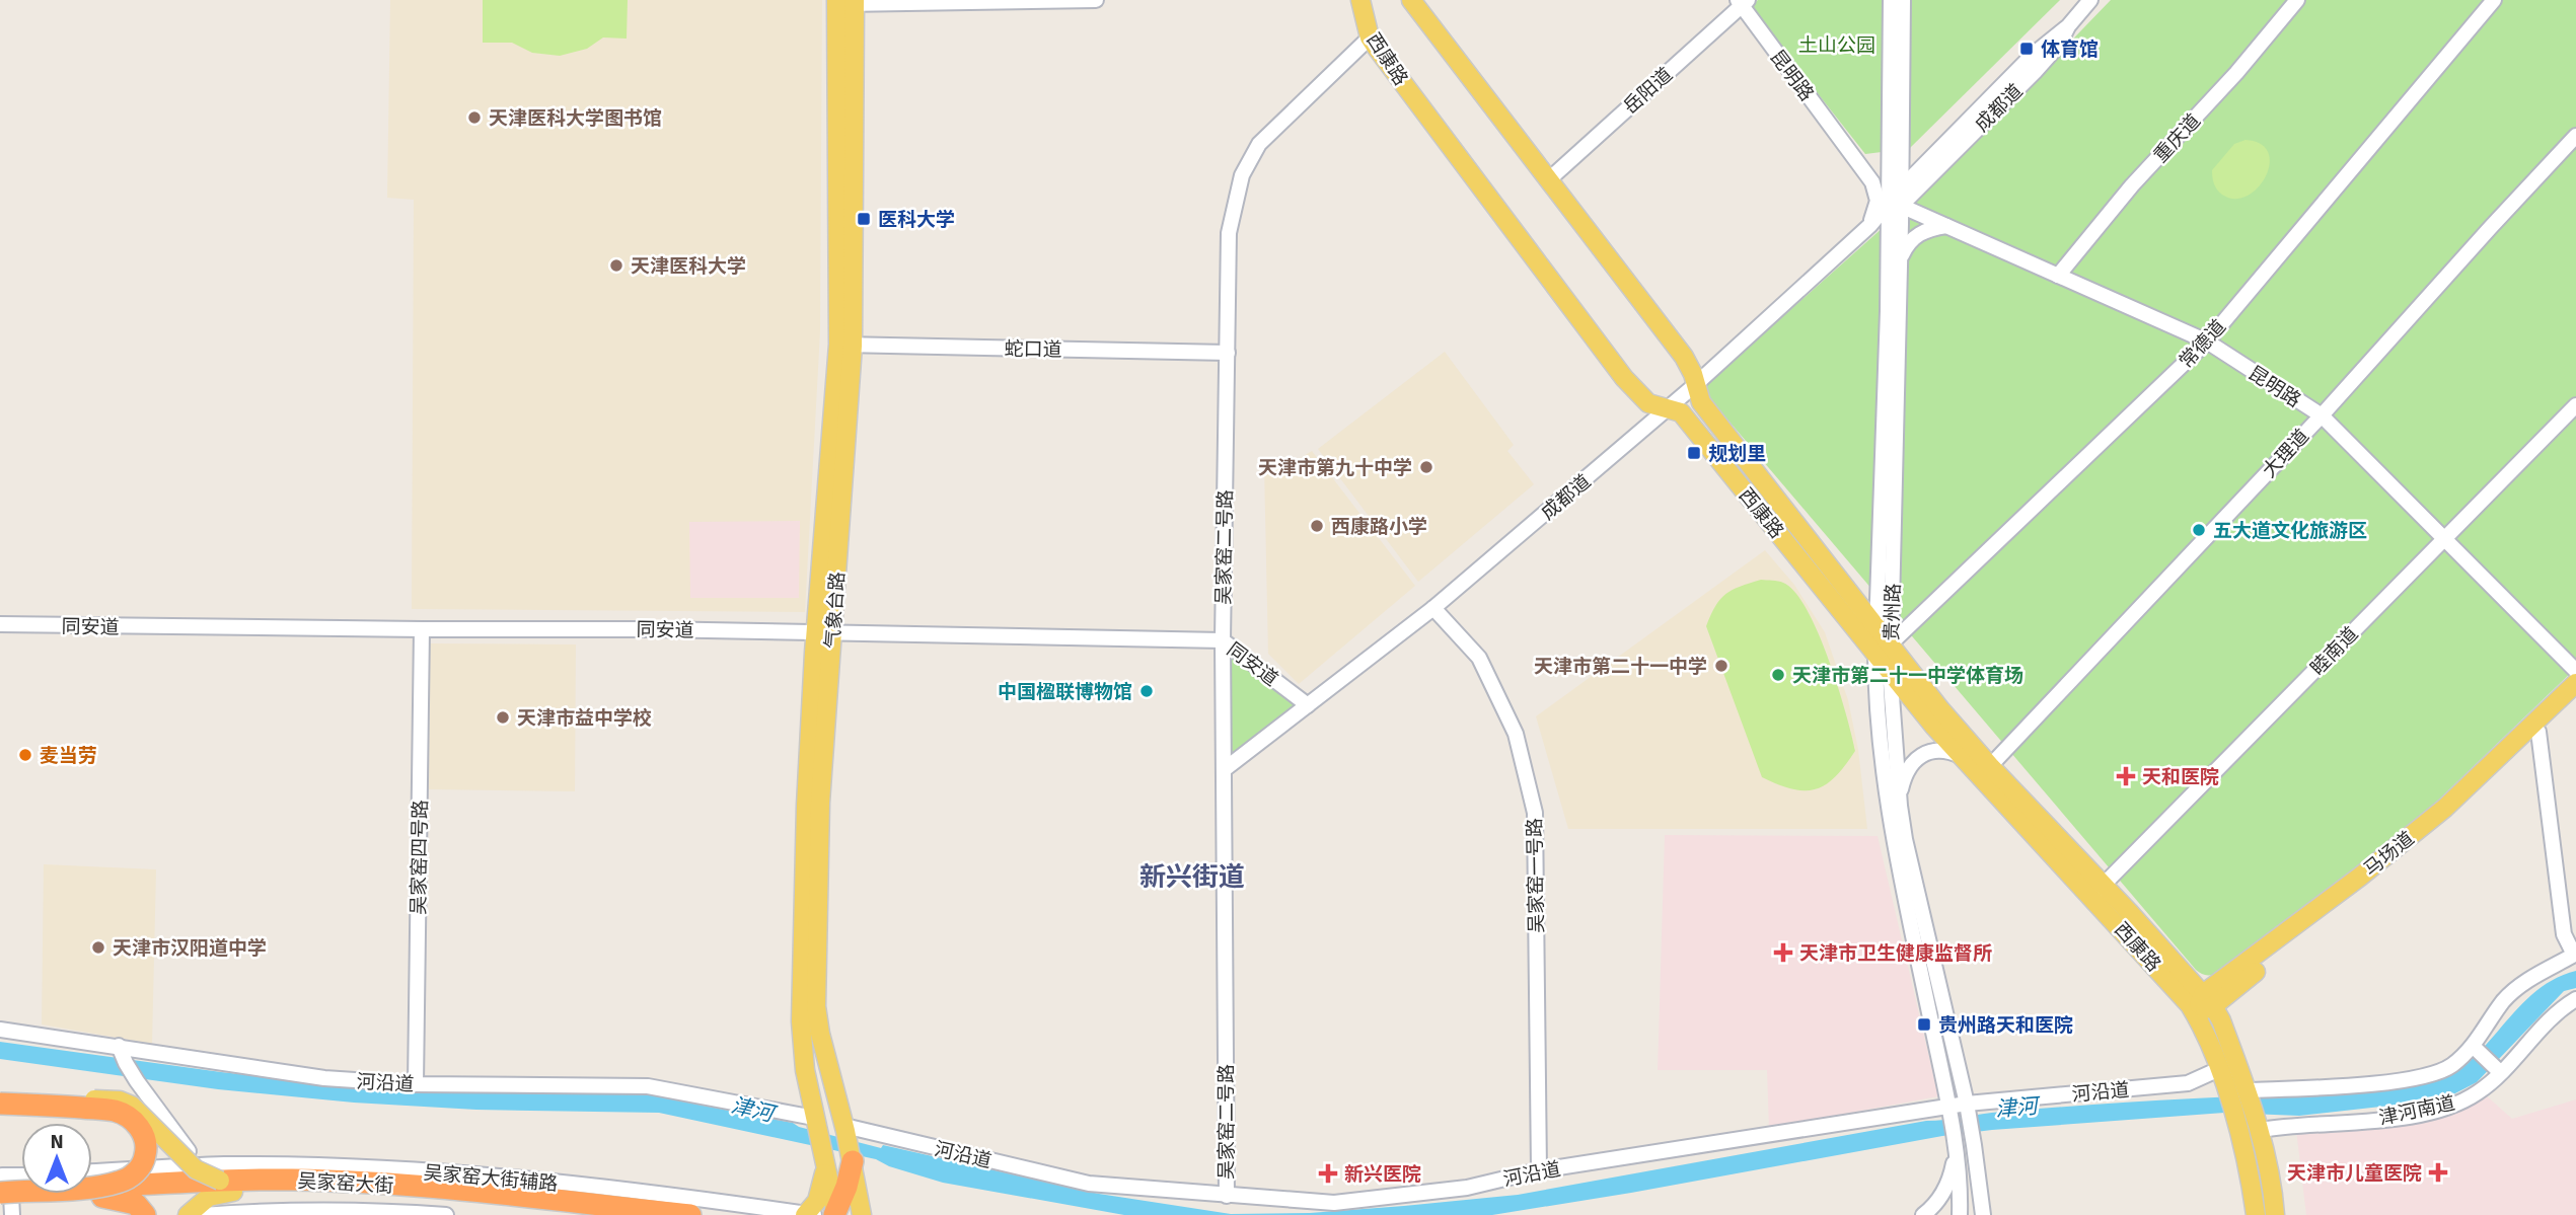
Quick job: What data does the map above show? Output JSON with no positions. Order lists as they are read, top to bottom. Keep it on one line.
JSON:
{"streets":{"highway":["吴家窑大街"],"main road":["西康路","气象台路","马场道"],"street":["昆明路","岳阳道","成都道","重庆道","常德道","蛇口道","大理道","吴家窑二号路","贵州路","同安道","睦南道","吴家窑四号路","吴家窑一号路","河沿道","津河南道","吴家窑大街辅路"]},"crossings":[["西康路","岳阳道"],["西康路","成都道"],["西康路","常德道"],["西康路","大理道"],["西康路","吴家窑二号路"],["西康路","贵州路"],["西康路","睦南道"],["西康路","马场道"],["昆明路","岳阳道"],["昆明路","成都道"],["昆明路","重庆道"],["昆明路","常德道"],["昆明路","大理道"],["昆明路","贵州路"],["昆明路","睦南道"],["成都道","吴家窑二号路"],["成都道","贵州路"],["成都道","同安道"],["成都道","吴家窑一号路"],["常德道","贵州路"],["蛇口道","吴家窑二号路"],["蛇口道","气象台路"],["吴家窑二号路","同安道"],["吴家窑二号路","河沿道"],["气象台路","同安道"],["气象台路","河沿道"],["气象台路","吴家窑大街辅路"],["贵州路","河沿道"],["同安道","吴家窑四号路"],["吴家窑四号路","河沿道"],["吴家窑一号路","河沿道"],["吴家窑大街辅路","吴家窑大街"]],"districts":["新兴街道"],"water":["津河"],"parks":["土山公园"],"places":{"transit":["体育馆","医科大学","规划里","贵州路天和医院"],"other":["天津医科大学图书馆","天津医科大学","天津市第九十中学","西康路小学","五大道文化旅游区","天津市第二十一中学","天津市第二十一中学体育场","中国楹联博物馆","天津市益中学校","麦当劳","天津市汉阳道中学"],"health":["天和医院","天津市卫生健康监督所","天津市儿童医院","新兴医院"]},"north":"top"}
